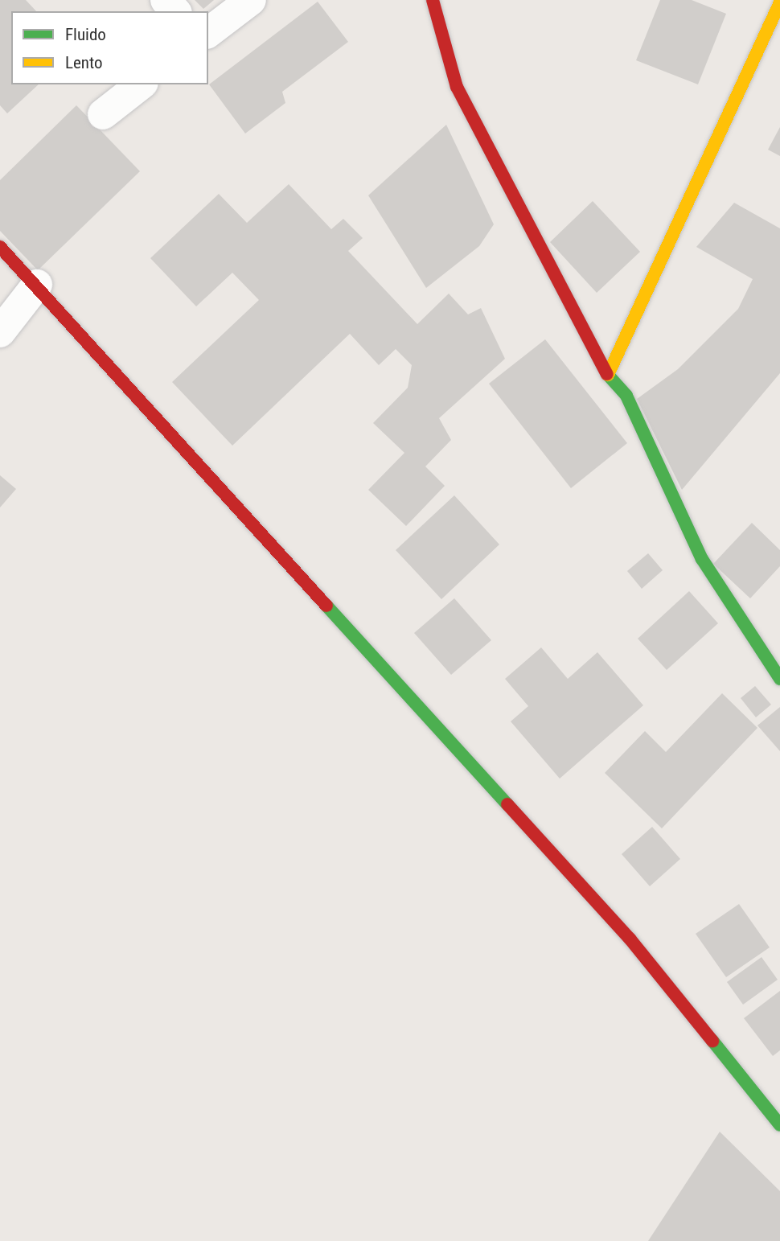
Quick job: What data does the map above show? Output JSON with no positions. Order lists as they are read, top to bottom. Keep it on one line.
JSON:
{"legend":["Fluido","Lento"]}
